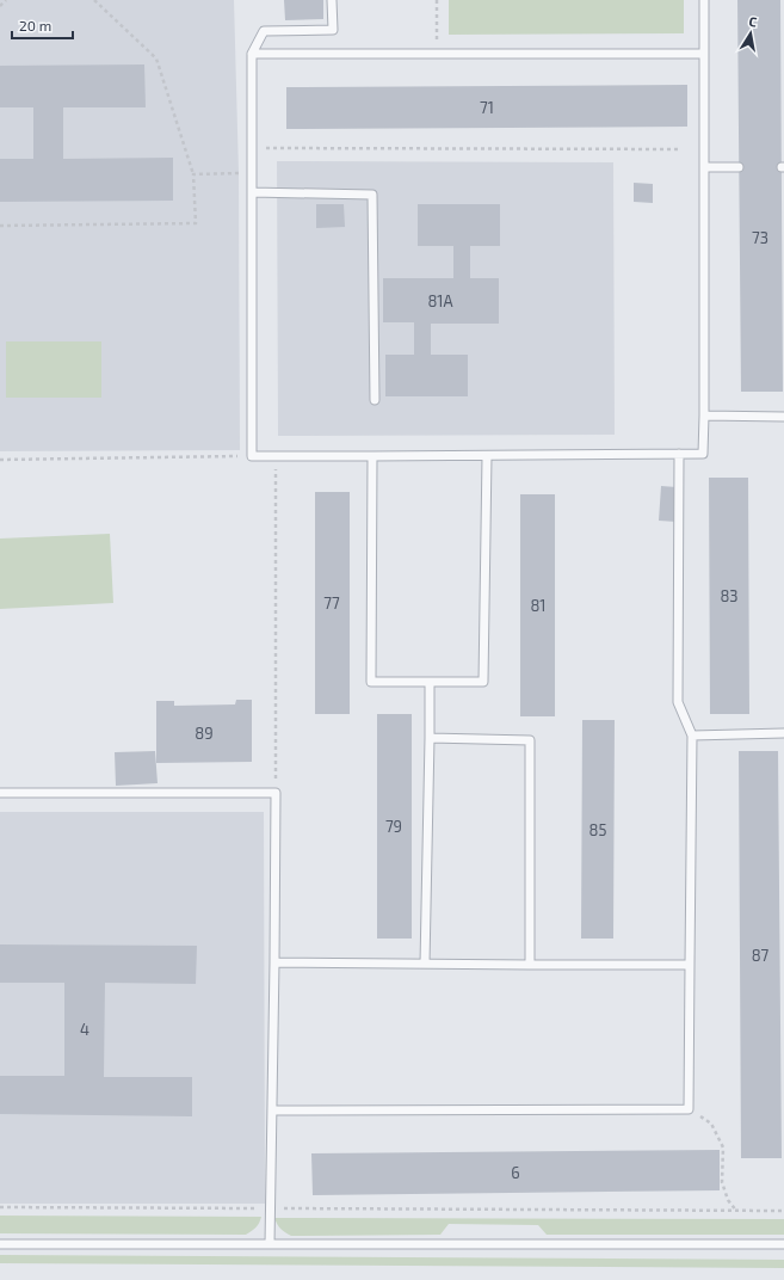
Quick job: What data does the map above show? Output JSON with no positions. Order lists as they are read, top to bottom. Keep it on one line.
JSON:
{"house_numbers":["71","73","81А","83","77","81","89","79","85","87","4","6"],"scale_bar":"20 m","north":"top"}
